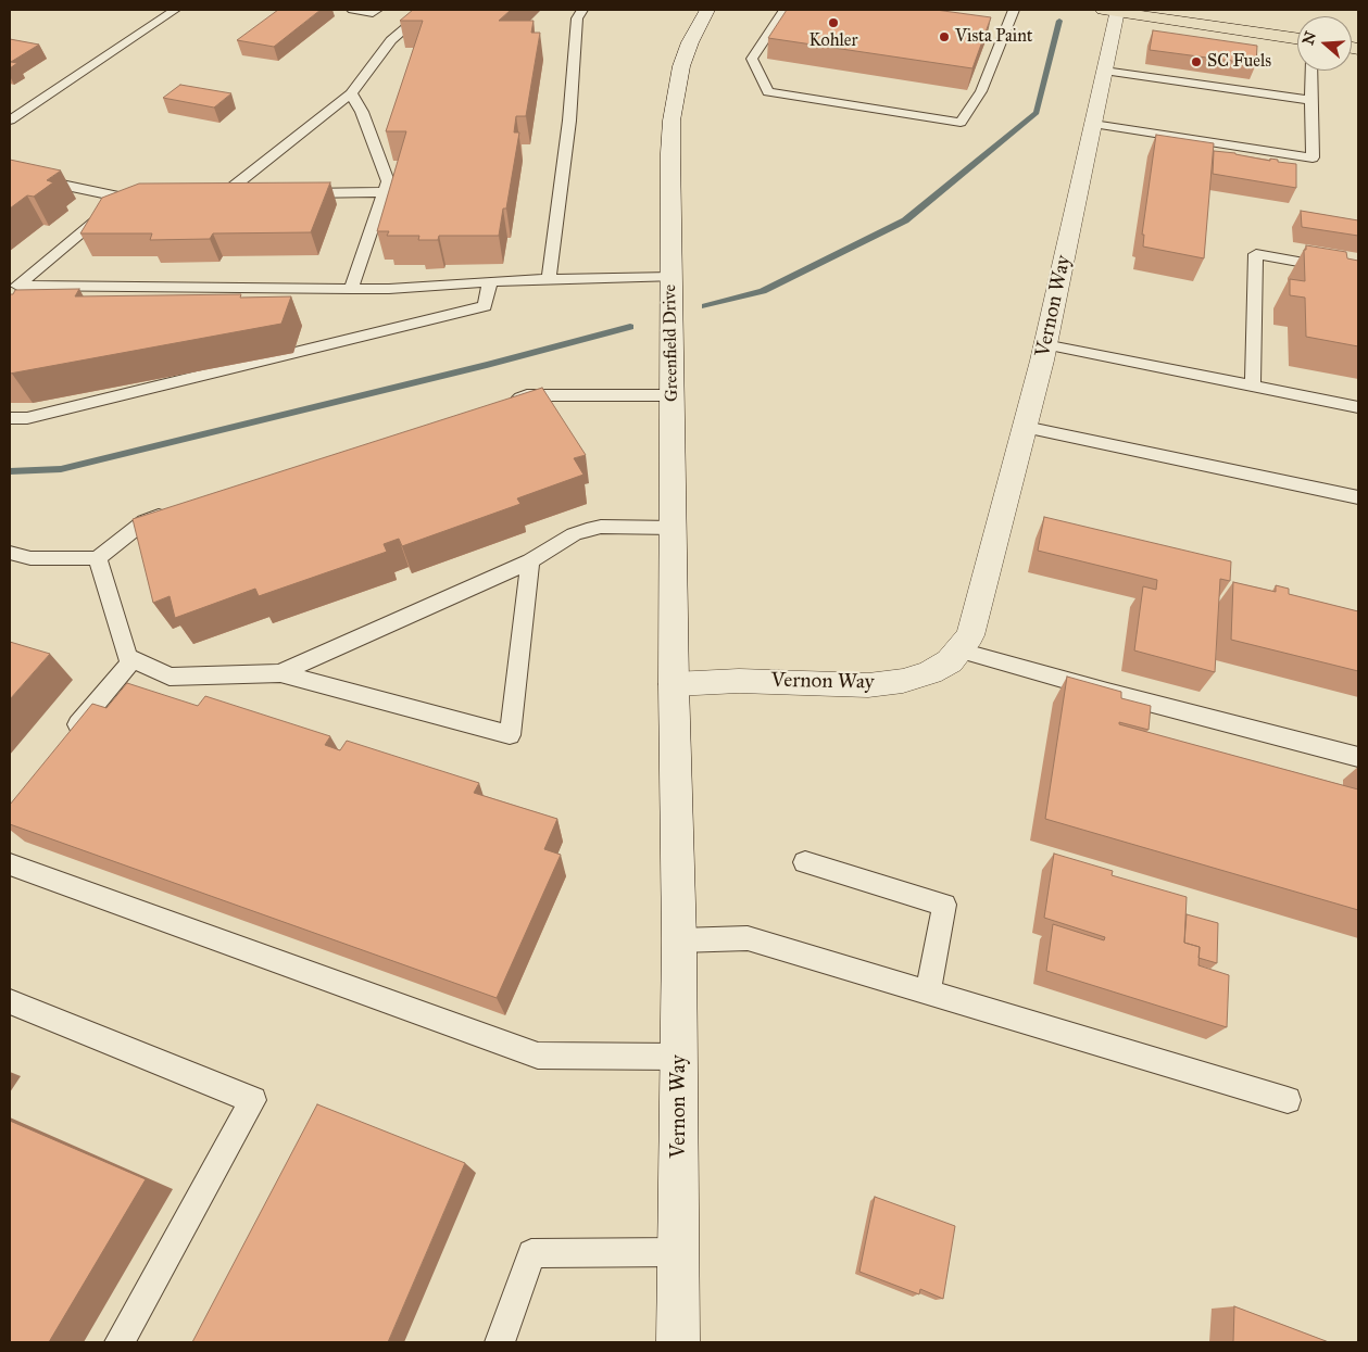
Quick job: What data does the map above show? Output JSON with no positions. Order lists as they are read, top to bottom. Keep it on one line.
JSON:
{"streets":{"main road":["Vernon Way","Greenfield Drive"]},"crossings":[["Vernon Way","Greenfield Drive"]],"places":["Kohler","Vista Paint","SC Fuels"],"north":"left"}
